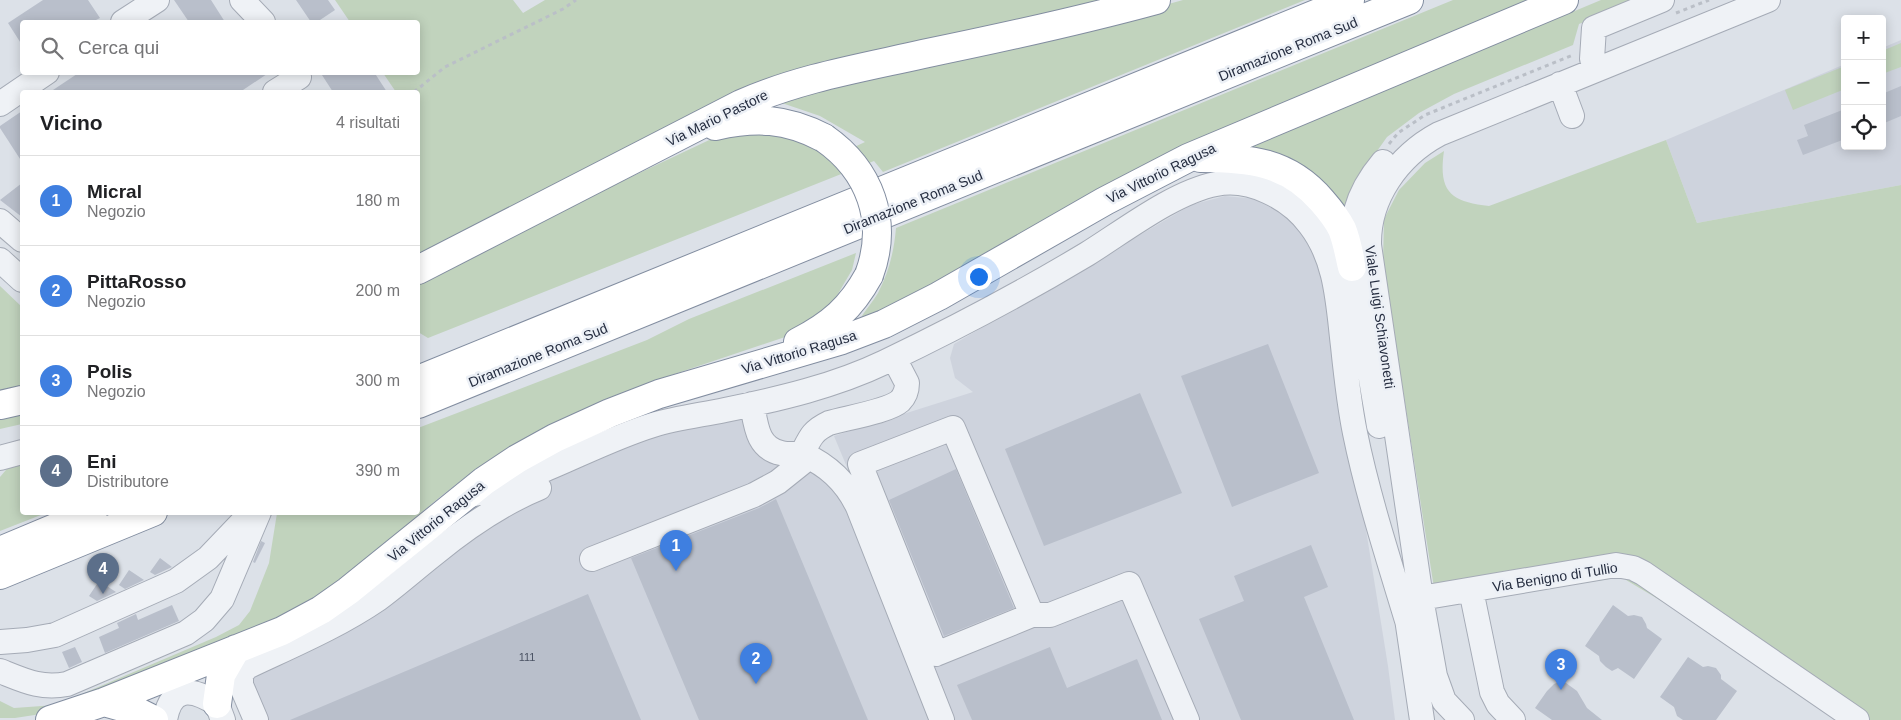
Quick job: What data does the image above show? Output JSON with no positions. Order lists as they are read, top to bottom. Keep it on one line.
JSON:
{"streets":{"highway":["Diramazione Roma Sud","Via Mario Pastore","Via Vittorio Ragusa"],"street":["Viale Luigi Schiavonetti","Via Benigno di Tullio"]},"crossings":[["Viale Luigi Schiavonetti","Via Benigno di Tullio"]],"house_numbers":["111"],"page":{"map_buttons":["+","−"],"search":"Cerca qui","heading":["Vicino","4 risultati"],"list":[{"mark":"1","name":"Micral","note":"Negozio","value":"180 m"},{"mark":"2","name":"PittaRosso","note":"Negozio","value":"200 m"},{"mark":"3","name":"Polis","note":"Negozio","value":"300 m"},{"mark":"4","name":"Eni","note":"Distributore","value":"390 m"}],"pins":["1","4","2","3"]}}
